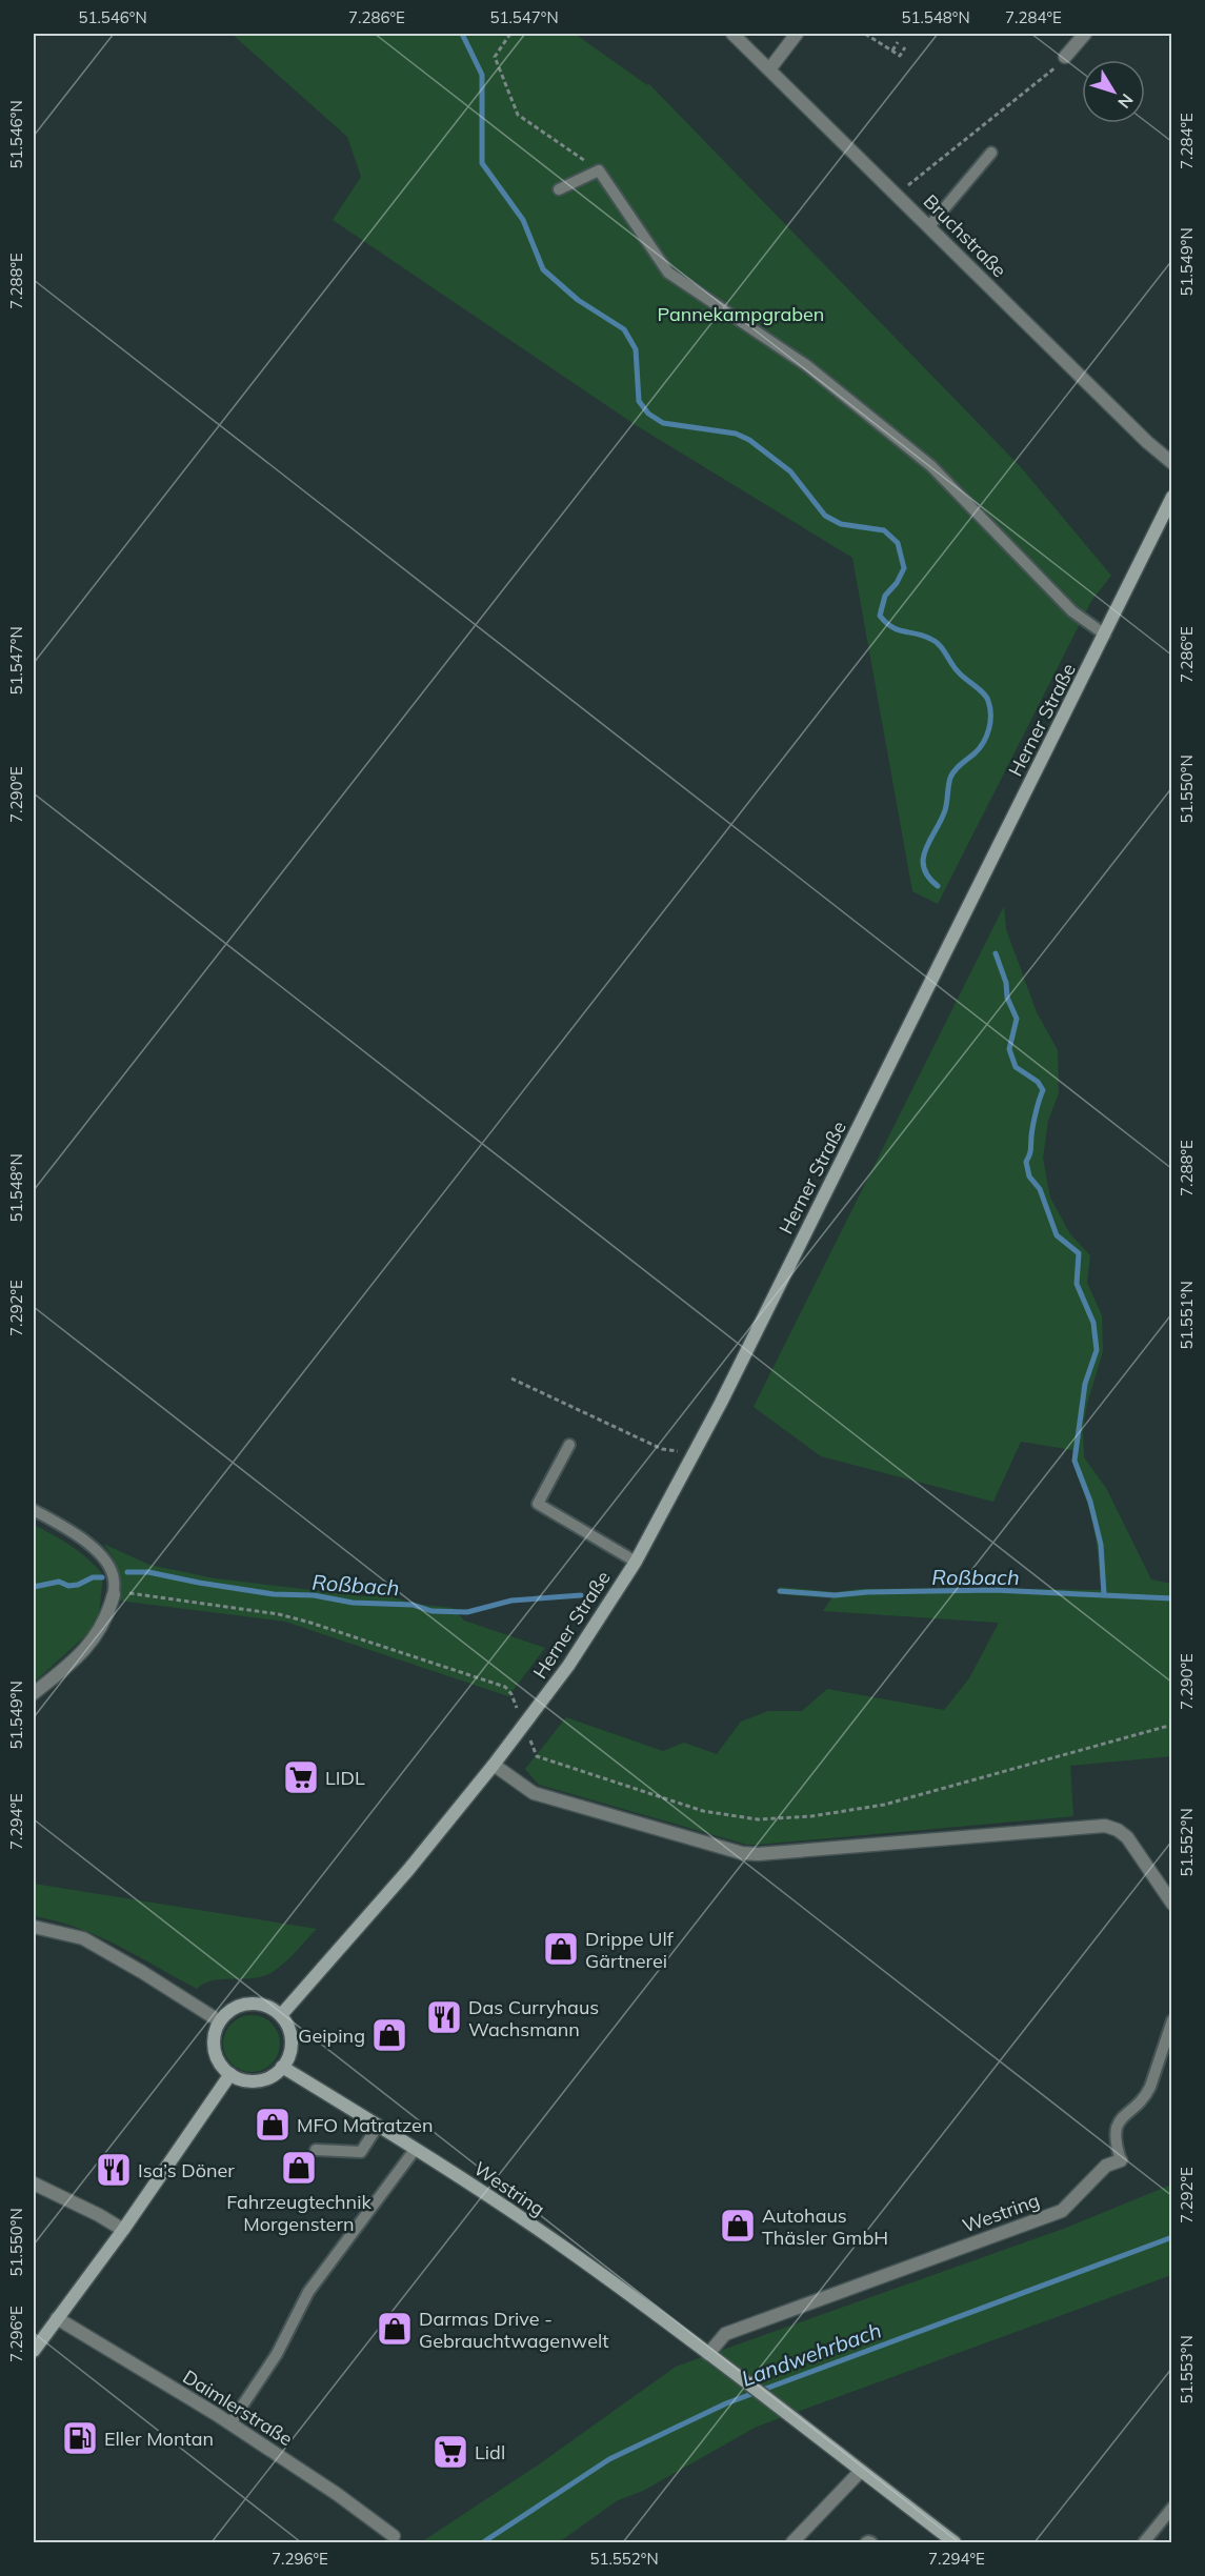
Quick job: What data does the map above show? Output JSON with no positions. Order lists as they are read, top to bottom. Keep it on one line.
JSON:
{"streets":{"main road":["Herner Straße","Westring"],"street":["Bruchstraße","Daimlerstraße"]},"crossings":[["Herner Straße","Westring"]],"water":["Roßbach","Landwehrbach"],"parks":["Pannekampgraben"],"places":{"supermarket":["LIDL","Lidl"],"shop":["Drippe Ulf Gärtnerei","Geiping","MFO Matratzen","Fahrzeugtechnik Morgenstern","Autohaus Thäsler GmbH","Darmas Drive - Gebrauchtwagenwelt"],"restaurant":["Das Curryhaus Wachsmann","Isa’s Döner"],"fuel station":["Eller Montan"]},"north":"bottom right","coordinates":["51.546°N","7.286°E","51.547°N","51.548°N","7.284°E","51.549°N","7.288°E","51.550°N","7.290°E","7.292°E","51.551°N","7.294°E","51.552°N","7.296°E","51.553°N"]}
